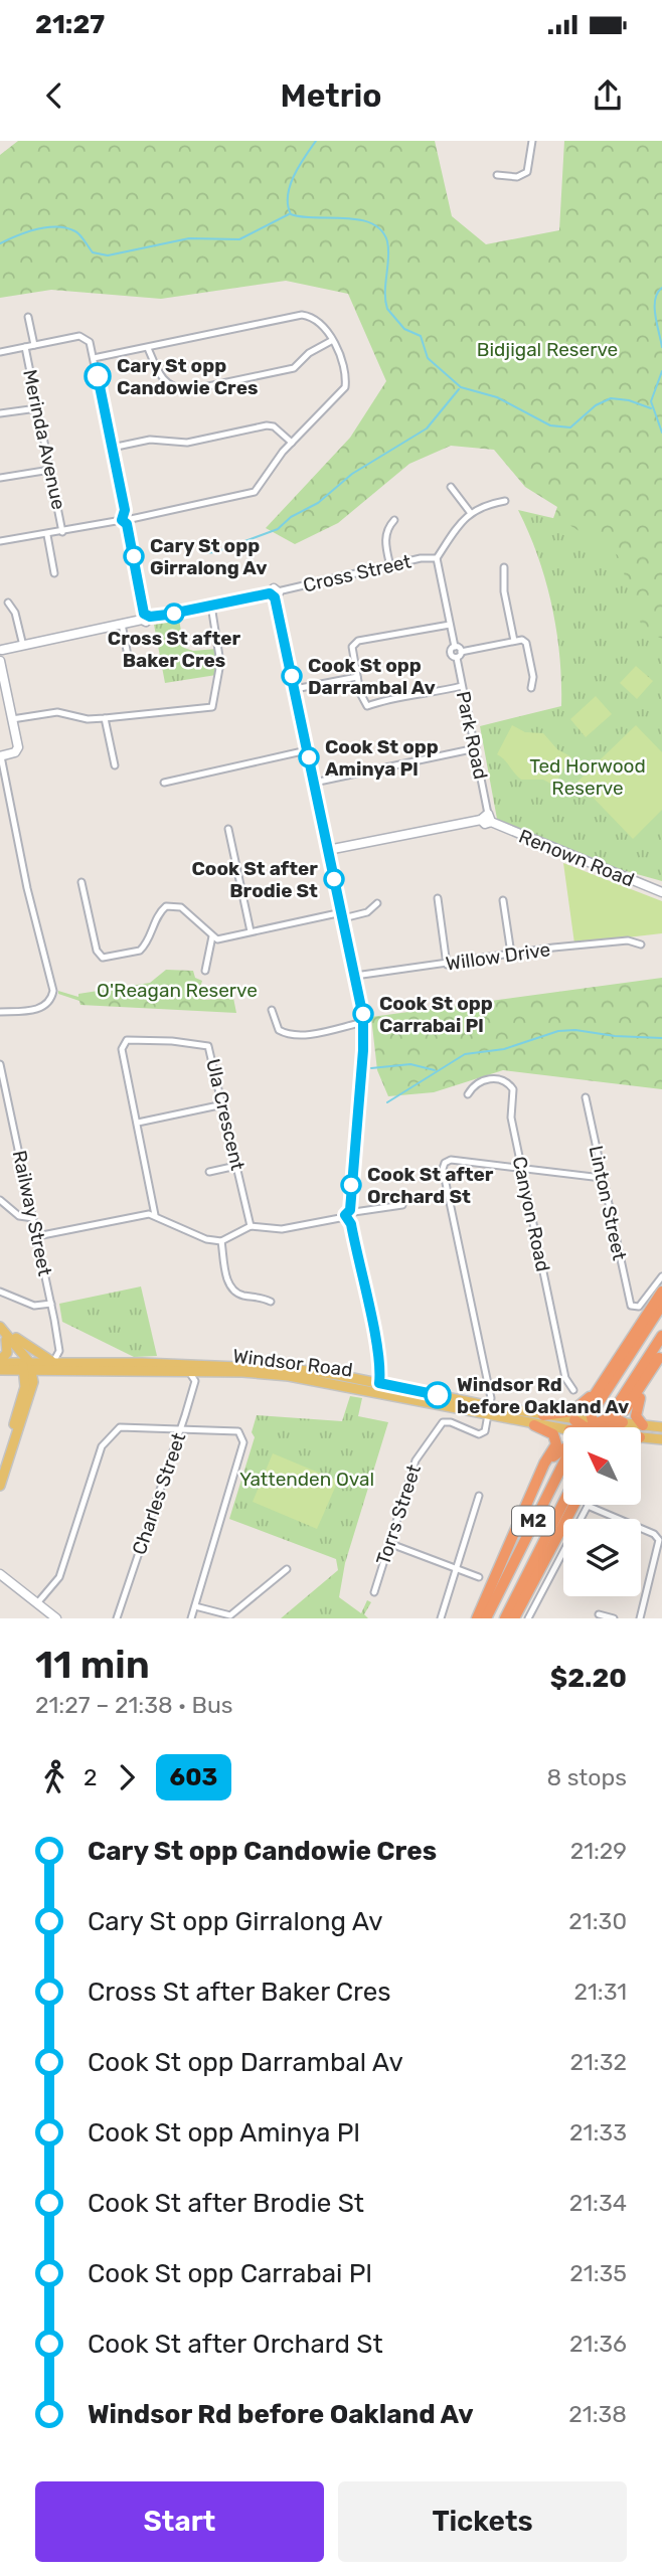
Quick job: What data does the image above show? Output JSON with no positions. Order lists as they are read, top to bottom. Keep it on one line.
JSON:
{"streets":{"highway":["M2"],"main road":["Cross Street","Renown Road","Windsor Road"],"street":["Merinda Avenue","Park Road","Willow Drive","Ula Crescent","Linton Street","Railway Street","Canyon Road","Charles Street","Torrs Street"]},"crossings":[["Park Road","Renown Road"],["Railway Street","Windsor Road"],["Windsor Road","Charles Street"],["Windsor Road","Torrs Street"]],"parks":["Bidjigal Reserve","Ted Horwood Reserve","O'Reagan Reserve","Yattenden Oval"],"places":["Cary St opp Candowie Cres","Cary St opp Girralong Av","Cross St after Baker Cres","Cook St opp Darrambal Av","Cook St opp Aminya Pl","Cook St after Brodie St","Cook St opp Carrabai Pl","Cook St after Orchard St","Windsor Rd before Oakland Av"],"lines":["bus line 603"],"north":"top left","page":{"status":"21:27","header":"Metrio","heading":["11 min","21:27 – 21:38 · Bus","$2.20"],"legs":["2","603","8 stops"],"list":[{"name":"Cary St opp Candowie Cres","value":"21:29"},{"name":"Cary St opp Girralong Av","value":"21:30"},{"name":"Cross St after Baker Cres","value":"21:31"},{"name":"Cook St opp Darrambal Av","value":"21:32"},{"name":"Cook St opp Aminya Pl","value":"21:33"},{"name":"Cook St after Brodie St","value":"21:34"},{"name":"Cook St opp Carrabai Pl","value":"21:35"},{"name":"Cook St after Orchard St","value":"21:36"},{"name":"Windsor Rd before Oakland Av","value":"21:38"}],"buttons":["Start","Tickets"]}}
